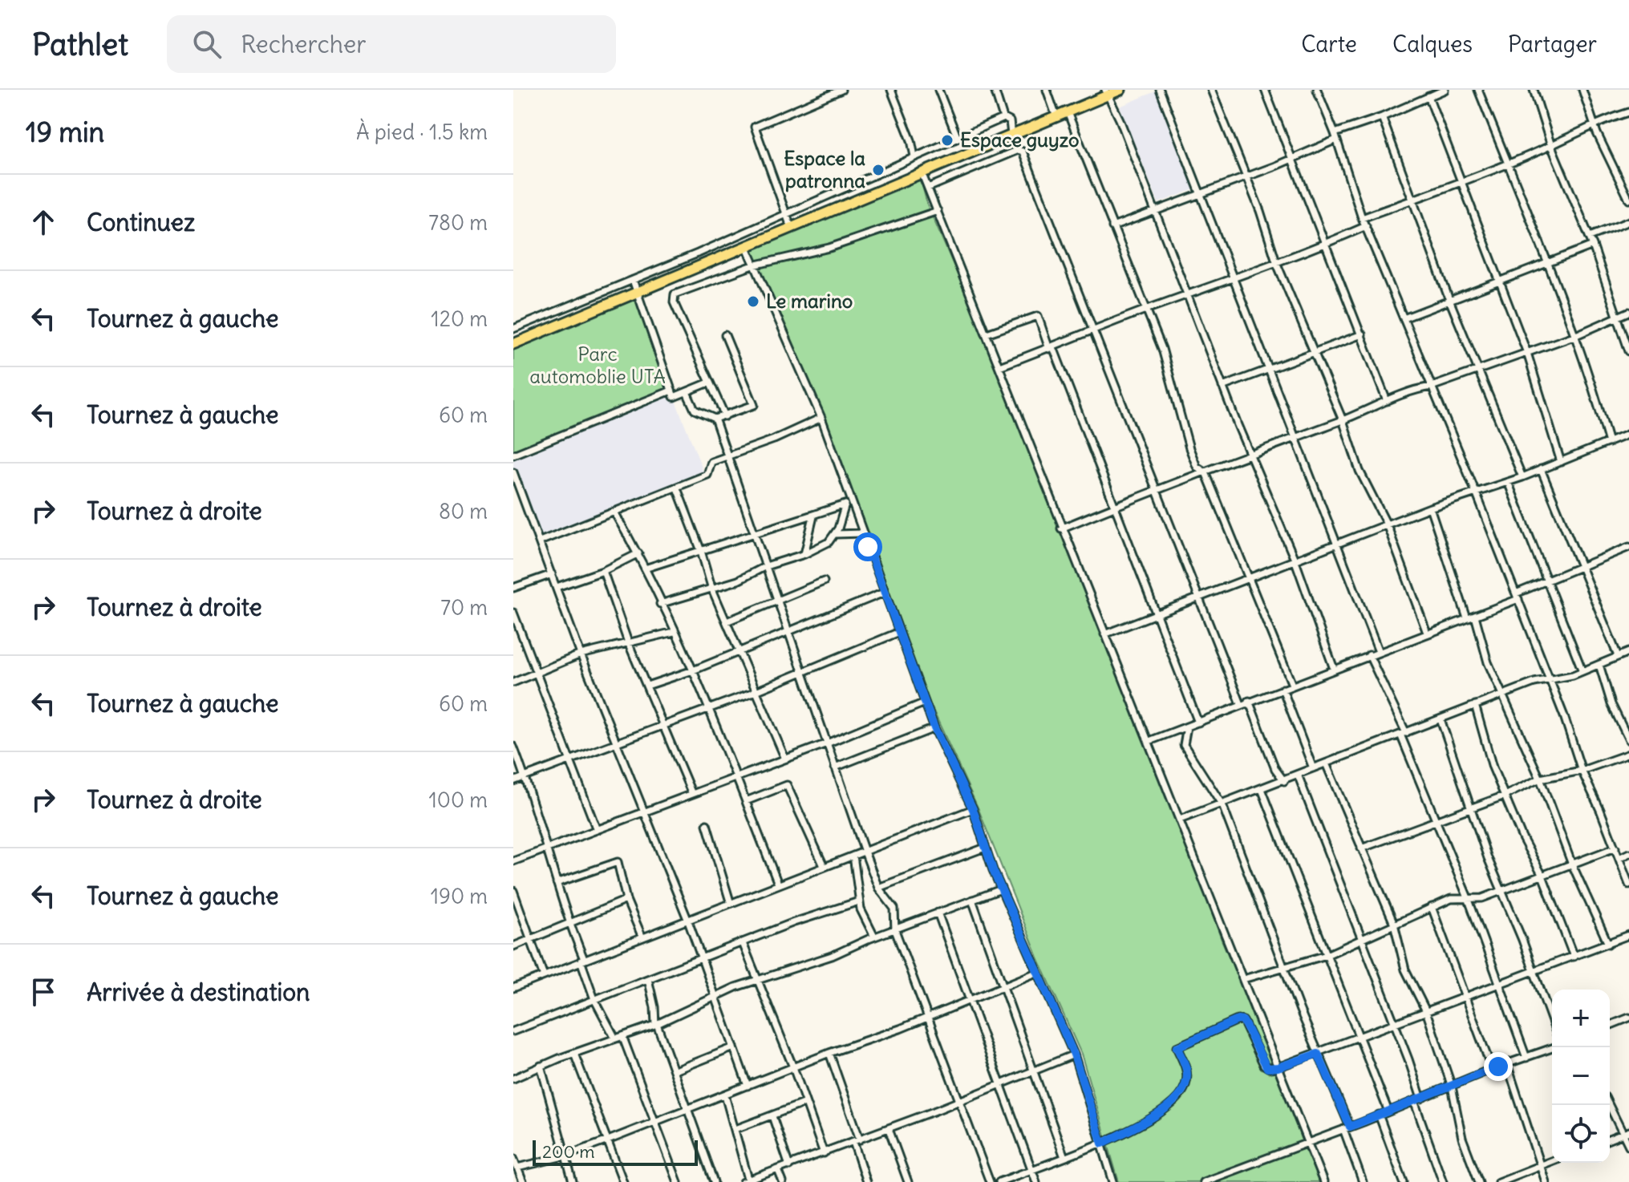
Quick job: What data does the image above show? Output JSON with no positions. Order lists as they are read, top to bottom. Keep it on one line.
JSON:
{"parks":["Parc automoblie UTA"],"places":["Espace guyzo","Espace la patronna","Le marino"],"scale_bar":"200 m","page":{"header":"Pathlet","search":"Rechercher","nav":["Carte","Calques","Partager"],"heading":["19 min","À pied · 1.5 km"],"list":[["Continuez","780 m"],["Tournez à gauche","120 m"],["Tournez à gauche","60 m"],["Tournez à droite","80 m"],["Tournez à droite","70 m"],["Tournez à gauche","60 m"],["Tournez à droite","100 m"],["Tournez à gauche","190 m"],"Arrivée à destination"],"map_buttons":["+","−"],"scale":"200 m"}}
